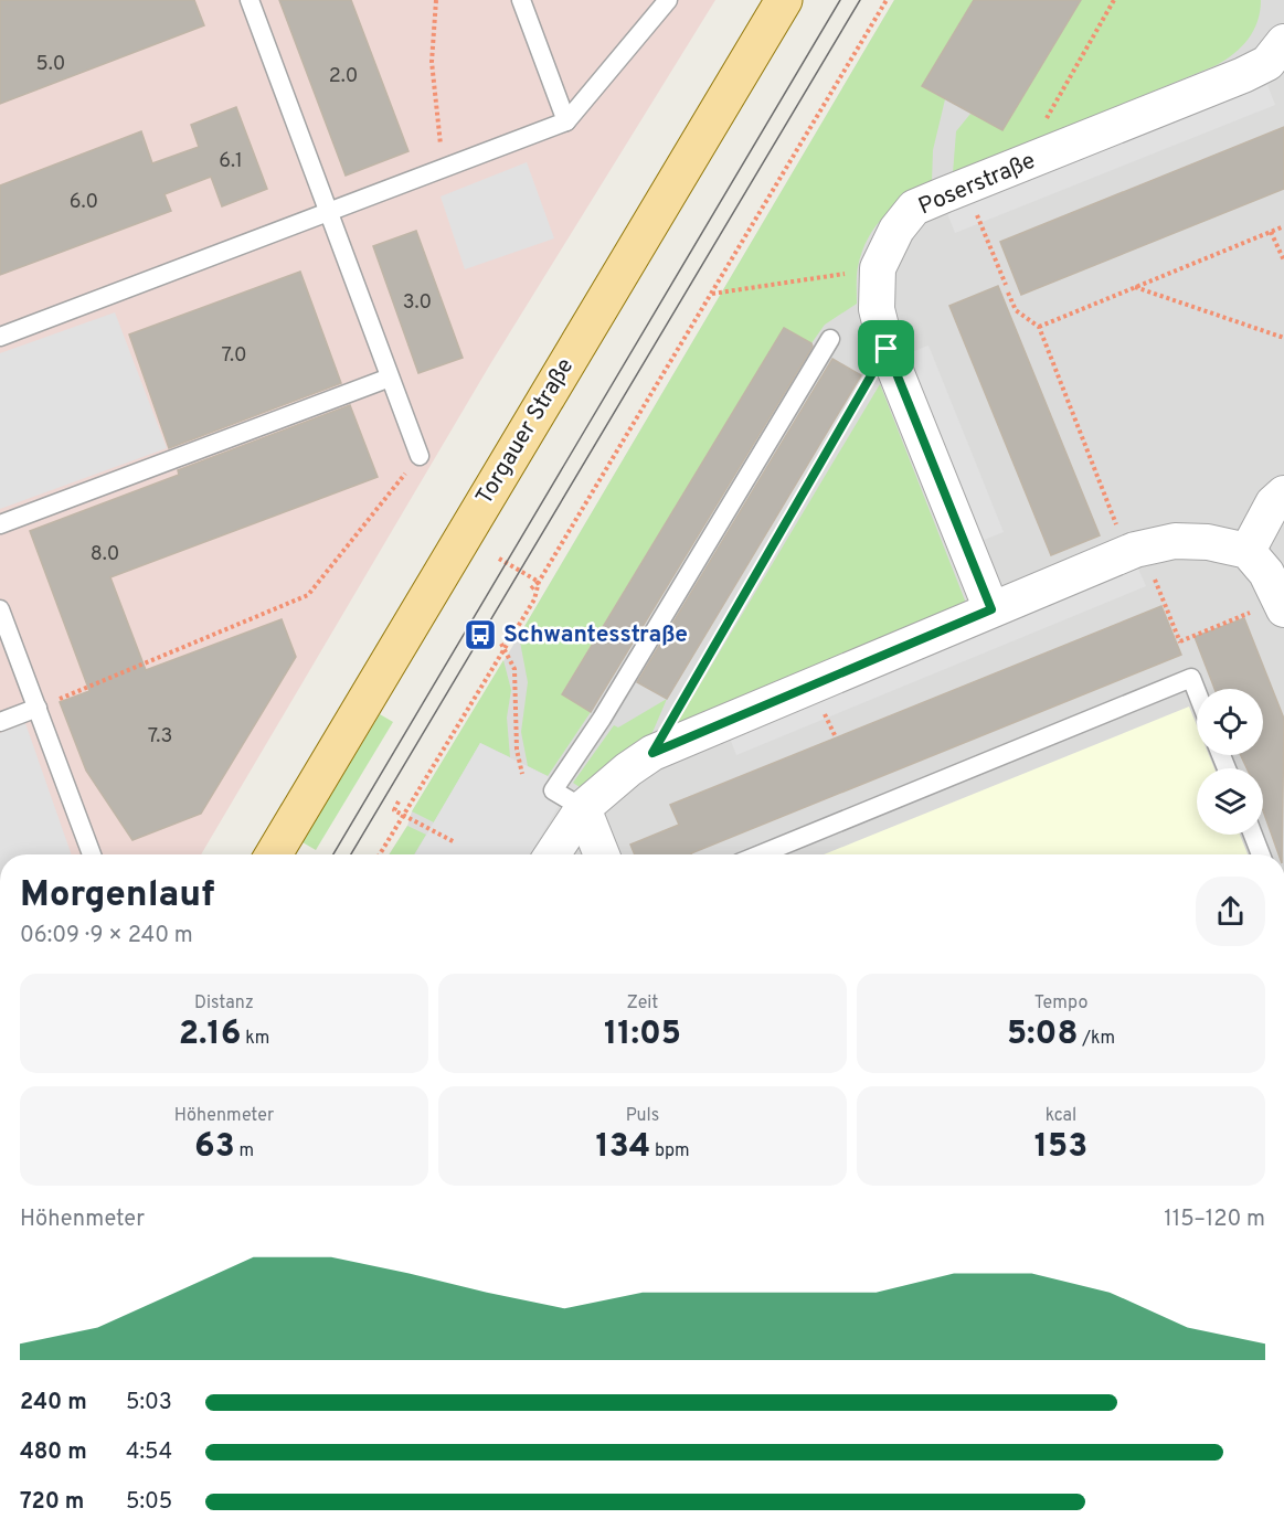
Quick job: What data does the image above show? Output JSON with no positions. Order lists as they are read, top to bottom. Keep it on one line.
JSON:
{"streets":{"main road":["Torgauer Straße"],"street":["Poserstraße"]},"places":{"bus stop":["Schwantesstraße"]},"house_numbers":["5.0","2.0","6.1","6.0","3.0","7.0","8.0","7.3"],"page":{"heading":["Morgenlauf","06:09 · 9 × 240 m"],"stats":[["Distanz","2.16 km"],["Zeit","11:05"],["Tempo","5:08 /km"],["Höhenmeter","63 m"],["Puls","134 bpm"],["kcal","153"]],"chart":["Höhenmeter","115–120 m"],"list":[{"name":"240 m","note":"5:03"},{"name":"480 m","note":"4:54"},{"name":"720 m","note":"5:05"}]}}
